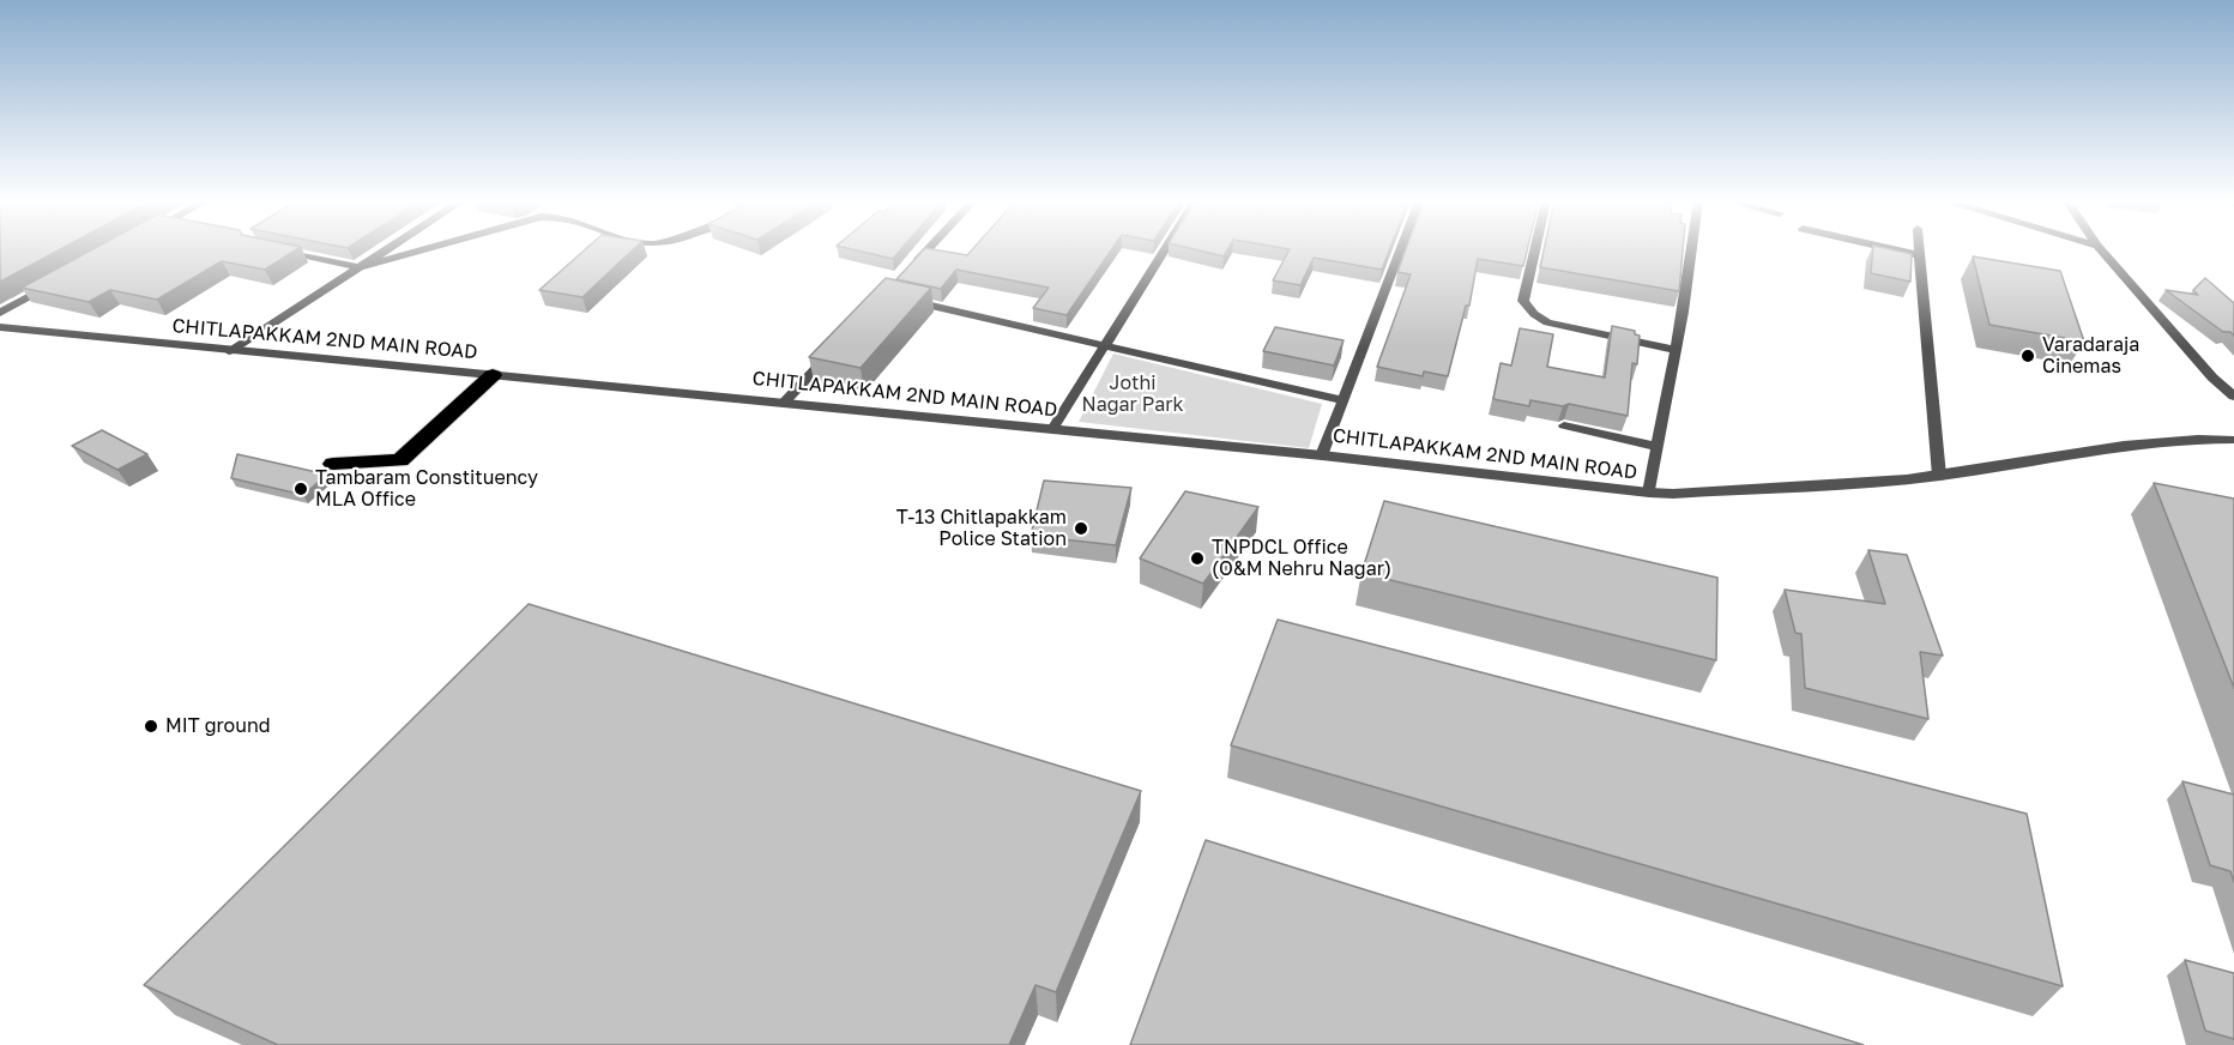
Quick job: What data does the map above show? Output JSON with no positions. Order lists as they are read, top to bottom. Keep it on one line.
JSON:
{"streets":{"street":["CHITLAPAKKAM 2ND MAIN ROAD"]},"parks":["Jothi Nagar Park"],"places":["Varadaraja Cinemas","Tambaram Constituency MLA Office","T-13 Chitlapakkam Police Station","TNPDCL Office (O&M Nehru Nagar)","MIT ground"]}
